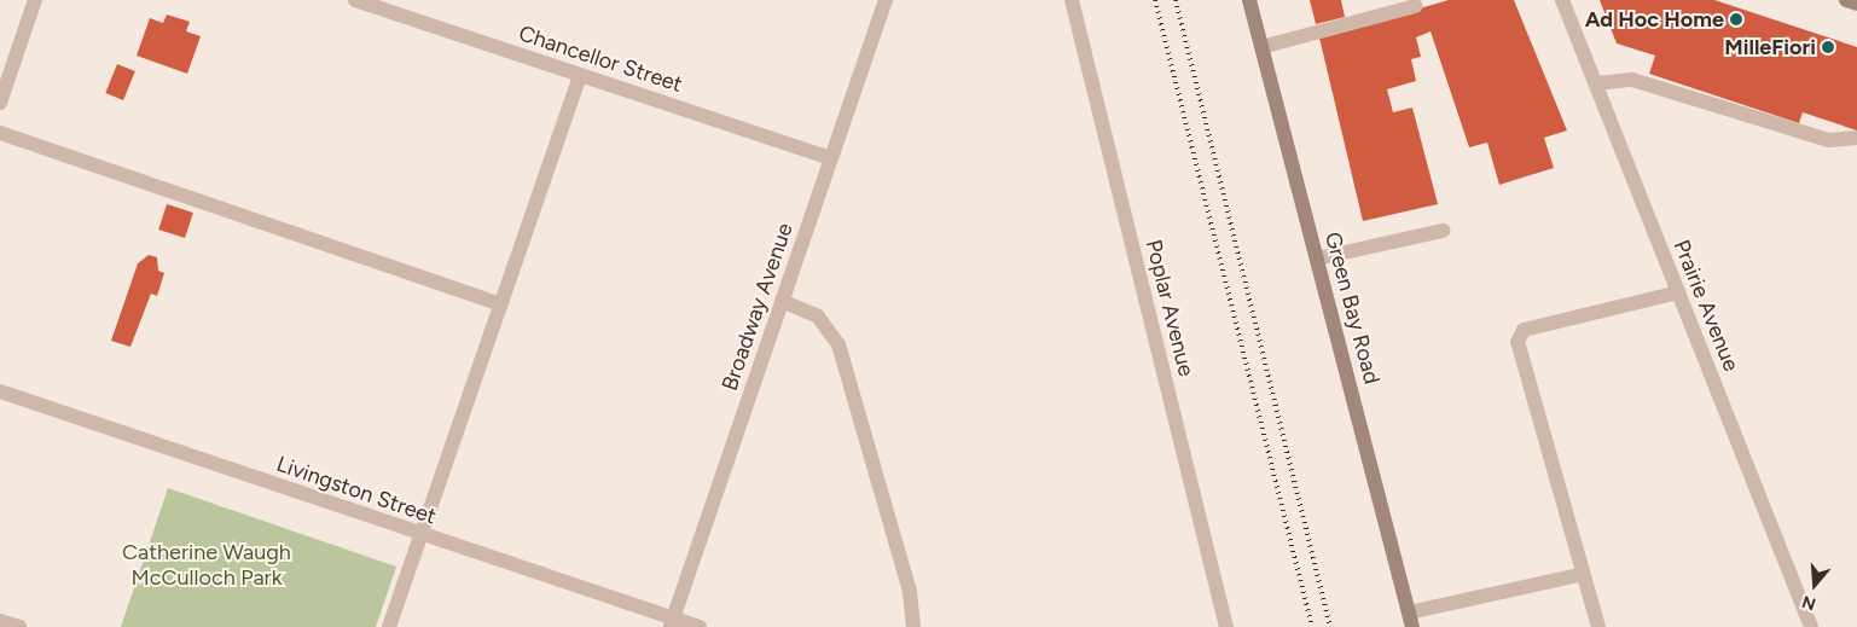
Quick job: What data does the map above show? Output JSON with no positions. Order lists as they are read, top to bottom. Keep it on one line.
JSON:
{"streets":{"main road":["Green Bay Road"],"street":["Chancellor Street","Prairie Avenue","Broadway Avenue","Poplar Avenue","Livingston Street"]},"crossings":[["Chancellor Street","Broadway Avenue"],["Broadway Avenue","Livingston Street"]],"parks":["Catherine Waugh McCulloch Park"],"places":["Ad Hoc Home","MilleFiori"],"north":"bottom"}
